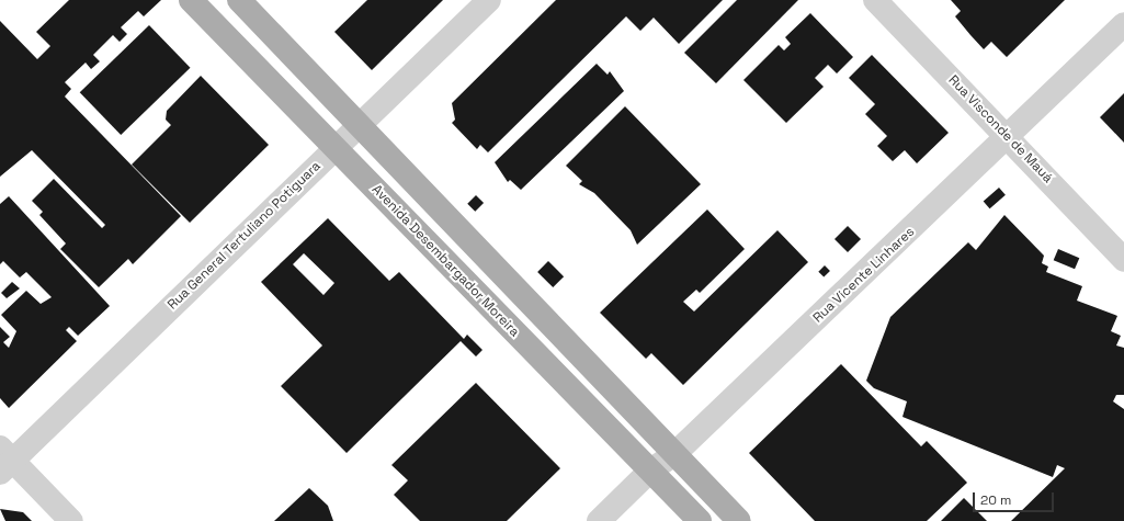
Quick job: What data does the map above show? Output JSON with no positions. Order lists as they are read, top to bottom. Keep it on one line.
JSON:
{"streets":{"main road":["Avenida Desembargador Moreira"],"street":["Rua Visconde de Mauá","Rua General Tertuliano Potiguara","Rua Vicente Linhares"]},"crossings":[["Rua Visconde de Mauá","Rua Vicente Linhares"],["Rua General Tertuliano Potiguara","Avenida Desembargador Moreira"],["Avenida Desembargador Moreira","Rua Vicente Linhares"]],"scale_bar":"20 m"}
